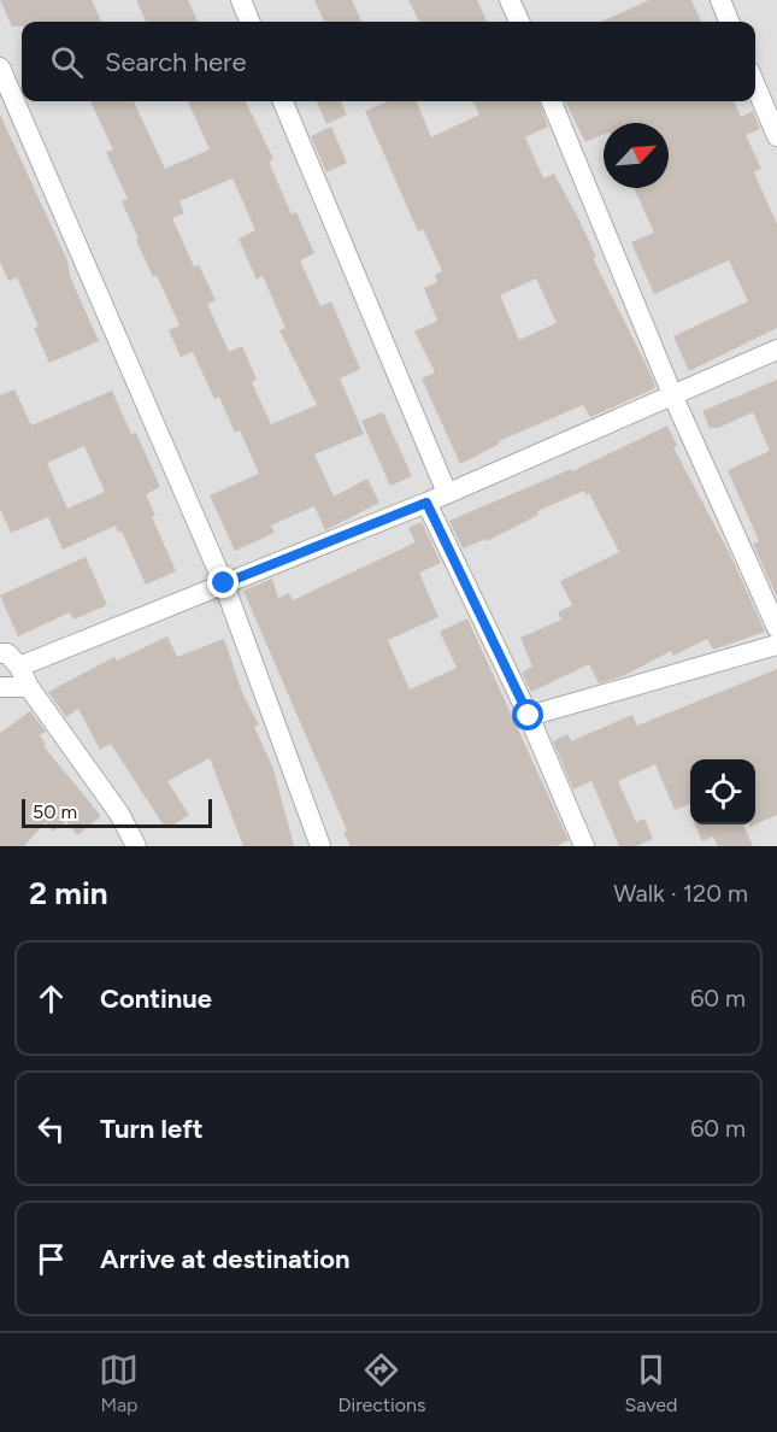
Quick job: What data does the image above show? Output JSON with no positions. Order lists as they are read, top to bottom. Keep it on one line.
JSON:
{"scale_bar":"50 m","north":"top right","page":{"search":"Search here","scale":"50 m","heading":["2 min","Walk · 120 m"],"list":[["Continue","60 m"],["Turn left","60 m"],"Arrive at destination"],"nav":["Map","Directions","Saved"]}}
